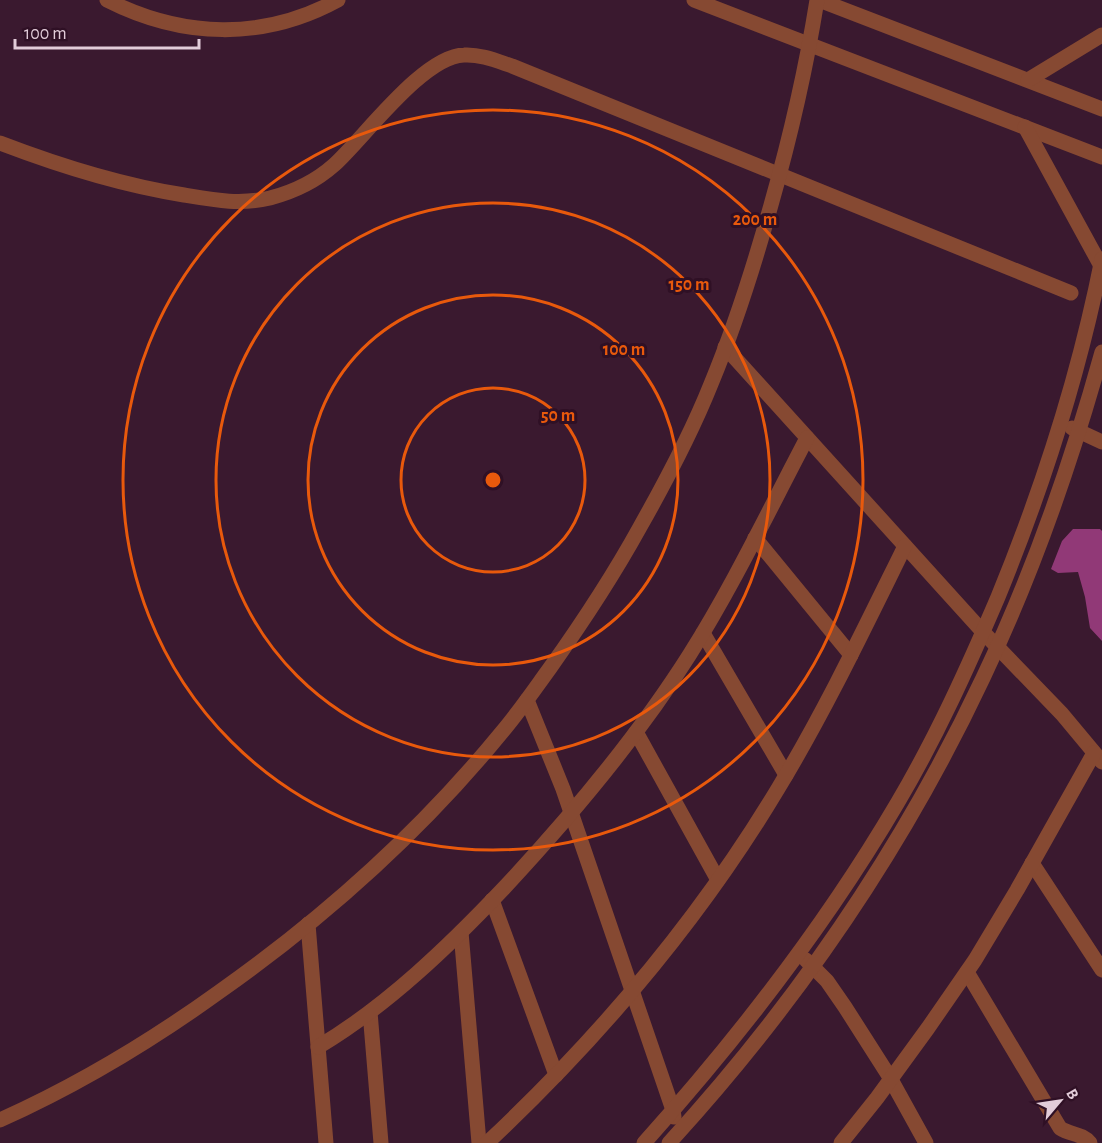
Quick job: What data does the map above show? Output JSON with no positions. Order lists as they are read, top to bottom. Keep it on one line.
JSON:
{"scale_bar":"100 m","north":"top right","rings":["200 m","150 m","100 m","50 m"]}
